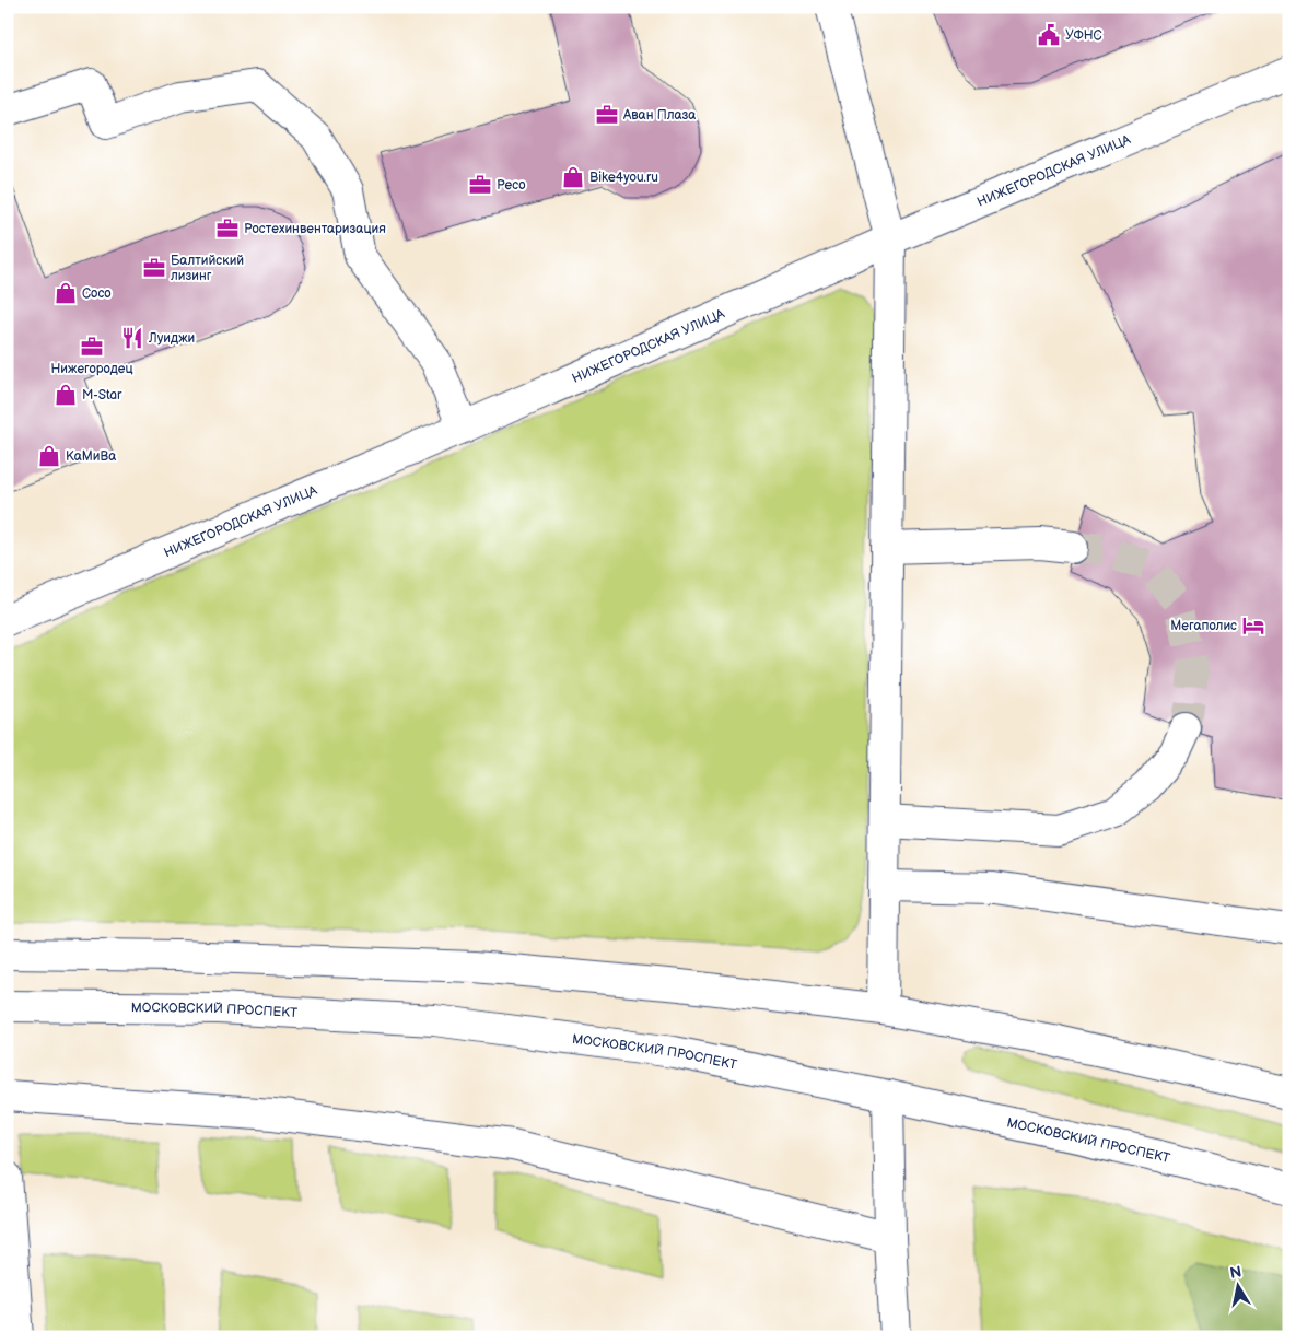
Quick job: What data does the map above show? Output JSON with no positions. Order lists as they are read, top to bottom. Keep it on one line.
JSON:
{"streets":{"main road":["НИЖЕГОРОДСКАЯ УЛИЦА","МОСКОВСКИЙ ПРОСПЕКТ"]},"places":{"public building":["УФНС"],"office":["Аван Плаза","Ресо","Ростехинвентаризация","Балтийский лизинг","Нижегородец"],"shop":["Bike4you.ru","Сосо","M-Star","КаМиВа"],"restaurant":["Луиджи"],"hotel":["Мегаполис"]},"north":"top"}
